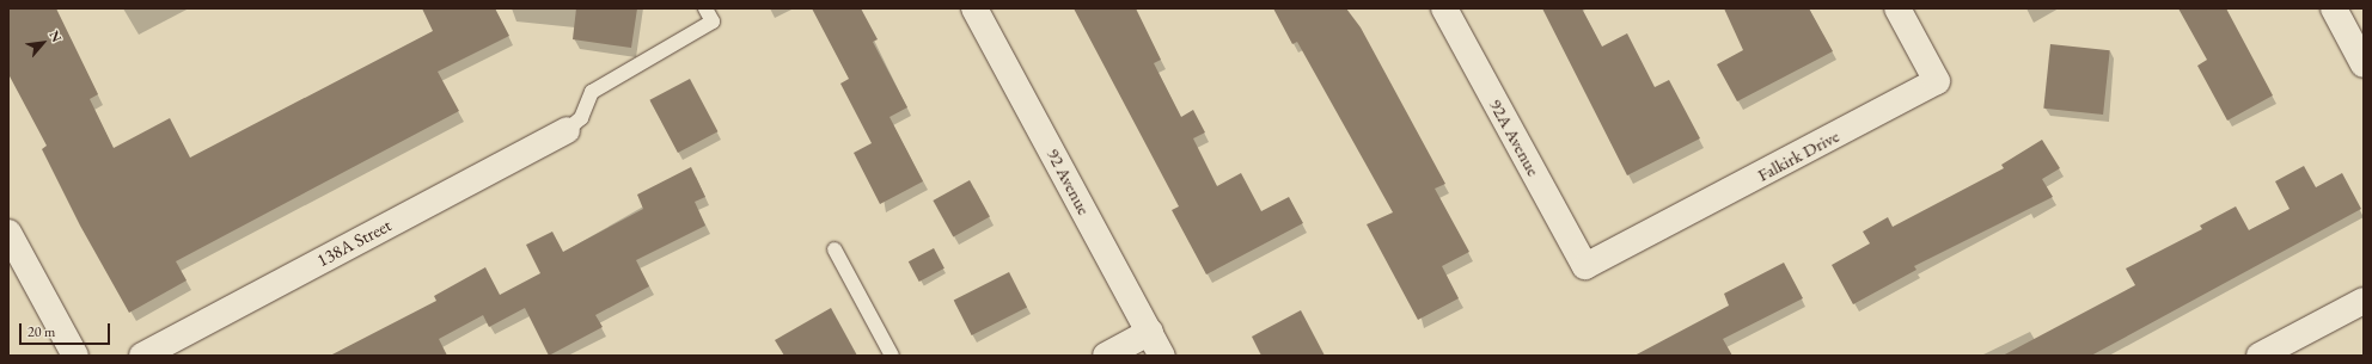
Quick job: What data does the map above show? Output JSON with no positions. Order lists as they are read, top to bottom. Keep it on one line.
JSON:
{"streets":{"street":["92A Avenue","Falkirk Drive","92 Avenue","138A Street"]},"crossings":[["92A Avenue","Falkirk Drive"]],"scale_bar":"20 m","north":"top right"}
